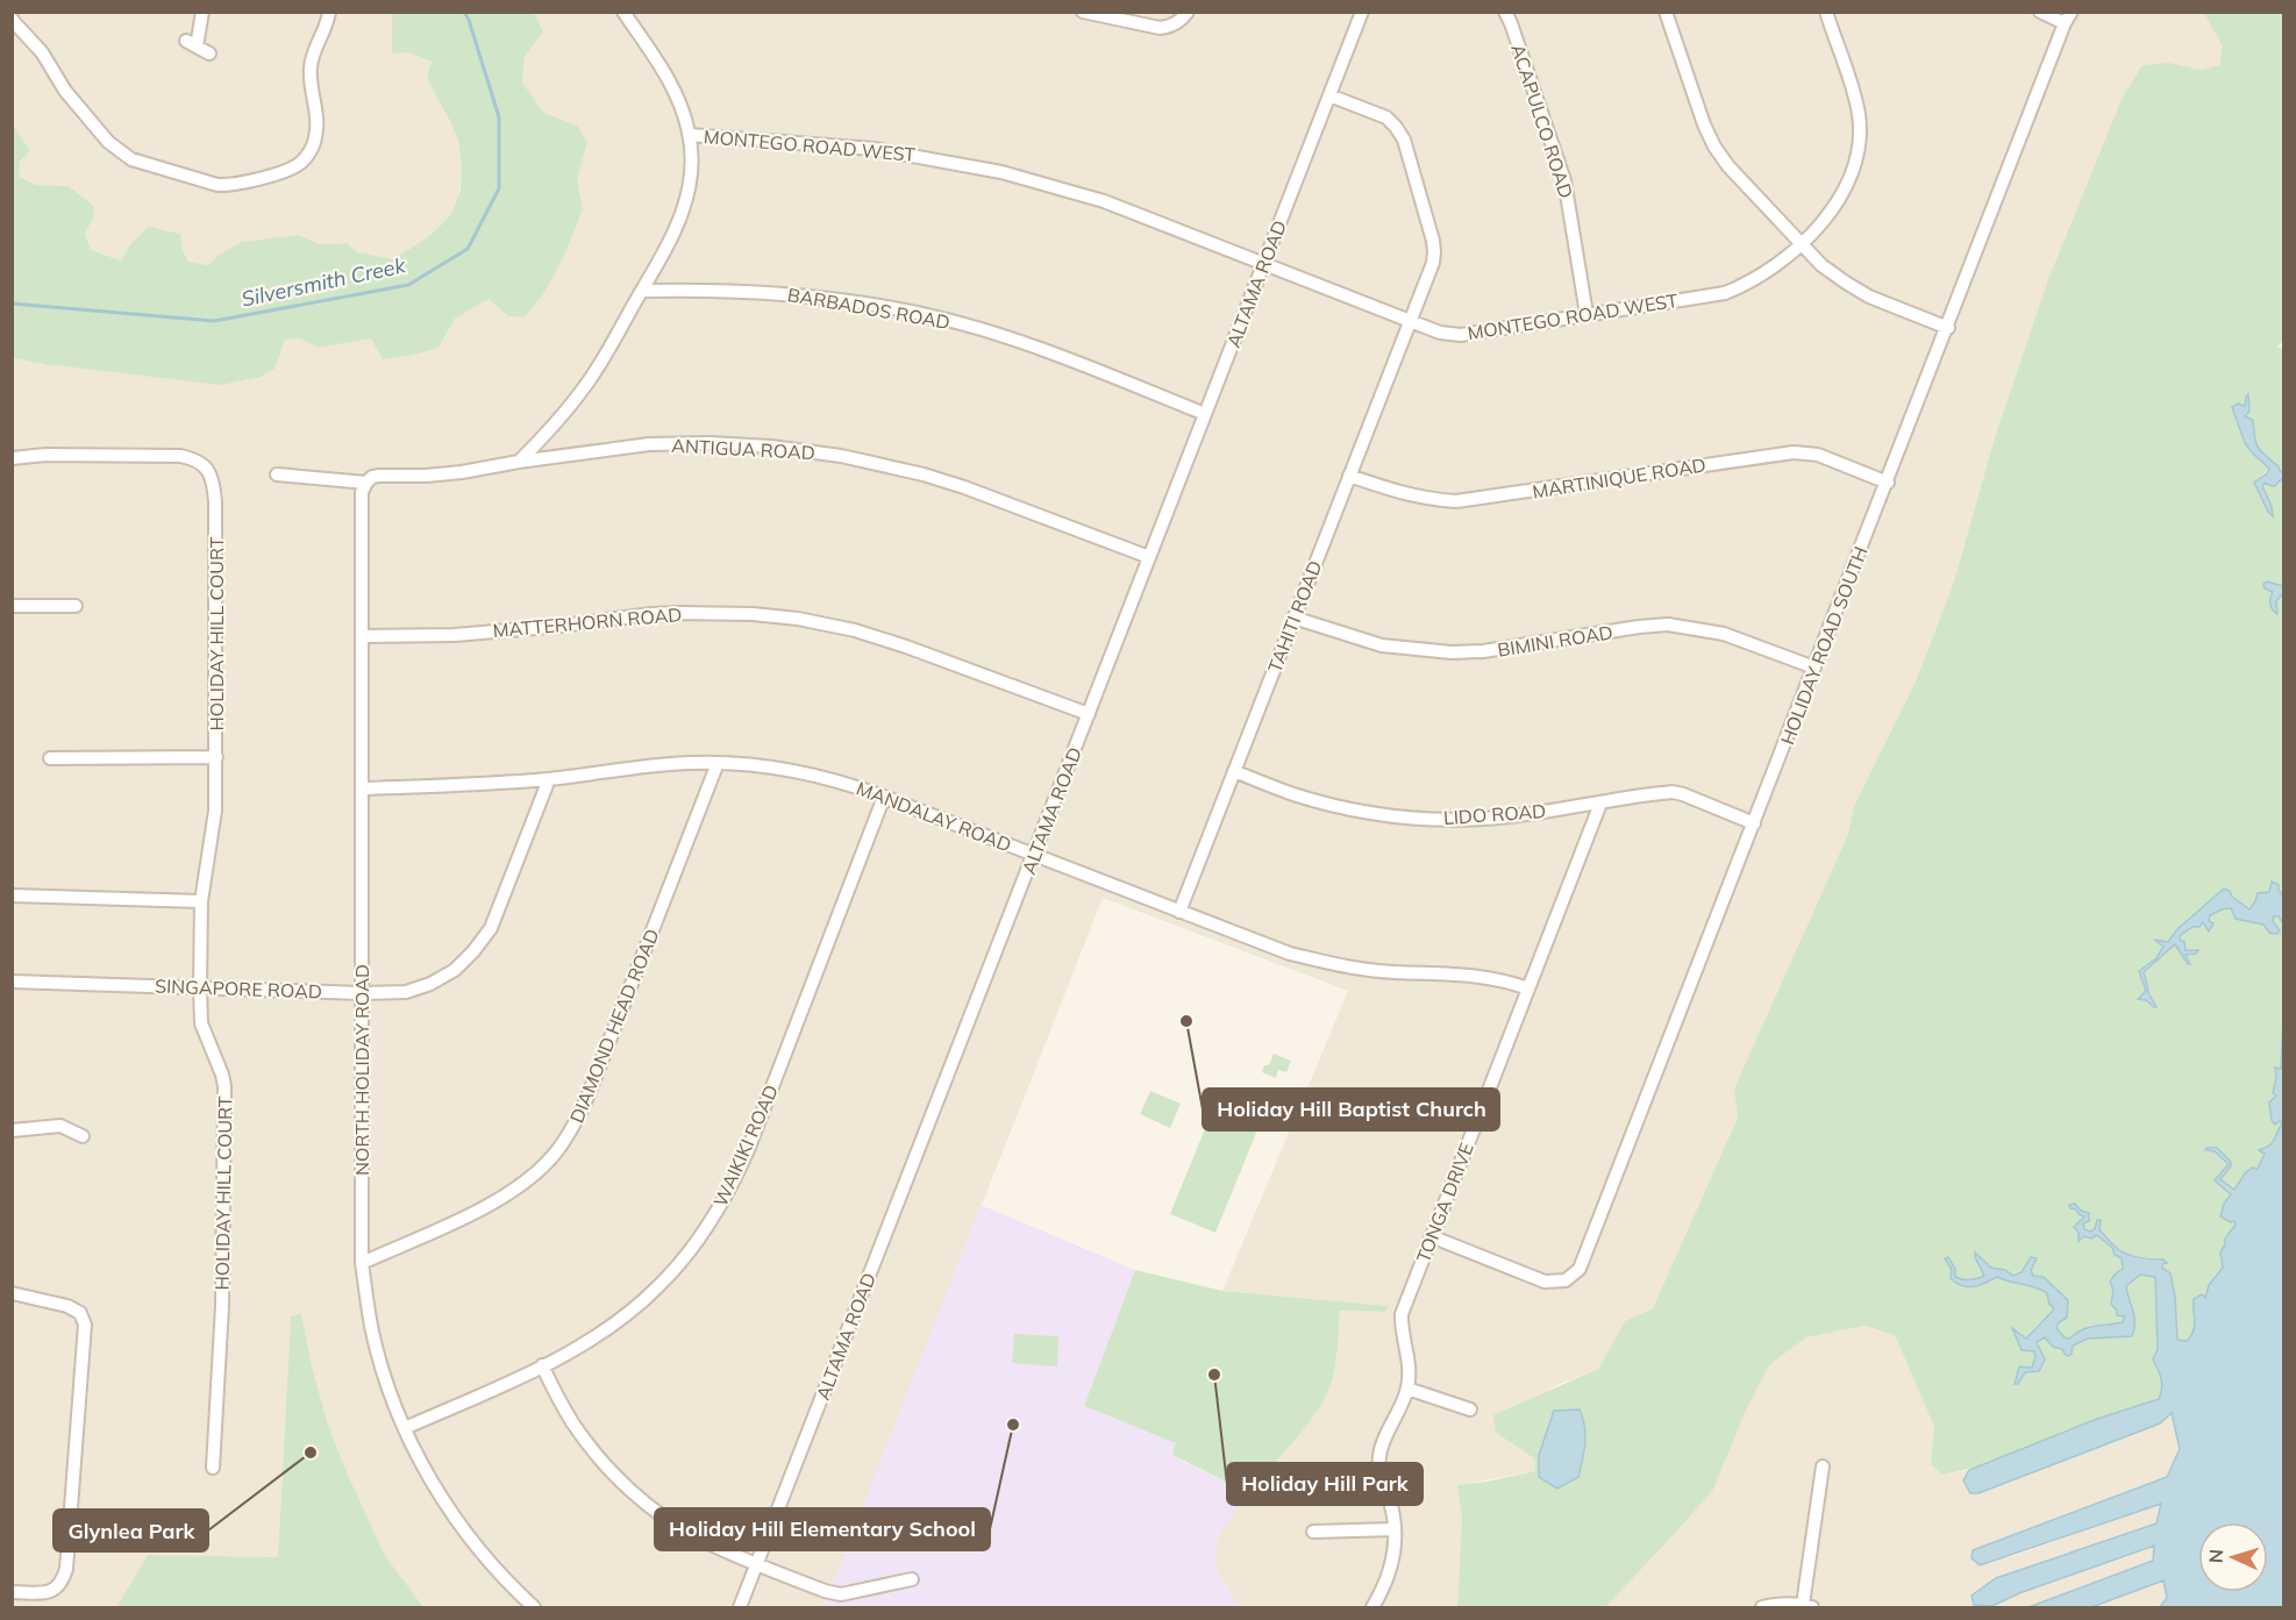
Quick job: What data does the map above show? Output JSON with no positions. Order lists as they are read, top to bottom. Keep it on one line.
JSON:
{"streets":{"street":["ACAPULCO ROAD","MONTEGO ROAD WEST","ALTAMA ROAD","BARBADOS ROAD","ANTIGUA ROAD","MARTINIQUE ROAD","TAHITI ROAD","MATTERHORN ROAD","HOLIDAY HILL COURT","BIMINI ROAD","HOLIDAY ROAD SOUTH","LIDO ROAD","MANDALAY ROAD","SINGAPORE ROAD","DIAMOND HEAD ROAD","NORTH HOLIDAY ROAD","WAIKIKI ROAD","TONGA DRIVE"]},"crossings":[["ACAPULCO ROAD","MONTEGO ROAD WEST"],["MONTEGO ROAD WEST","ALTAMA ROAD"],["MONTEGO ROAD WEST","TAHITI ROAD"],["ALTAMA ROAD","BARBADOS ROAD"],["ALTAMA ROAD","ANTIGUA ROAD"],["ALTAMA ROAD","TAHITI ROAD"],["ALTAMA ROAD","MATTERHORN ROAD"],["ALTAMA ROAD","MANDALAY ROAD"],["ANTIGUA ROAD","NORTH HOLIDAY ROAD"],["MARTINIQUE ROAD","TAHITI ROAD"],["MARTINIQUE ROAD","HOLIDAY ROAD SOUTH"],["TAHITI ROAD","BIMINI ROAD"],["TAHITI ROAD","LIDO ROAD"],["TAHITI ROAD","MANDALAY ROAD"],["MATTERHORN ROAD","NORTH HOLIDAY ROAD"],["HOLIDAY HILL COURT","SINGAPORE ROAD"],["BIMINI ROAD","HOLIDAY ROAD SOUTH"],["HOLIDAY ROAD SOUTH","LIDO ROAD"],["HOLIDAY ROAD SOUTH","TONGA DRIVE"],["LIDO ROAD","TONGA DRIVE"],["MANDALAY ROAD","SINGAPORE ROAD"],["MANDALAY ROAD","DIAMOND HEAD ROAD"],["MANDALAY ROAD","NORTH HOLIDAY ROAD"],["MANDALAY ROAD","WAIKIKI ROAD"],["MANDALAY ROAD","TONGA DRIVE"],["SINGAPORE ROAD","NORTH HOLIDAY ROAD"],["DIAMOND HEAD ROAD","NORTH HOLIDAY ROAD"],["NORTH HOLIDAY ROAD","WAIKIKI ROAD"]],"water":["Silversmith Creek"],"places":["Holiday Hill Baptist Church","Holiday Hill Park","Holiday Hill Elementary School","Glynlea Park"],"north":"left"}
